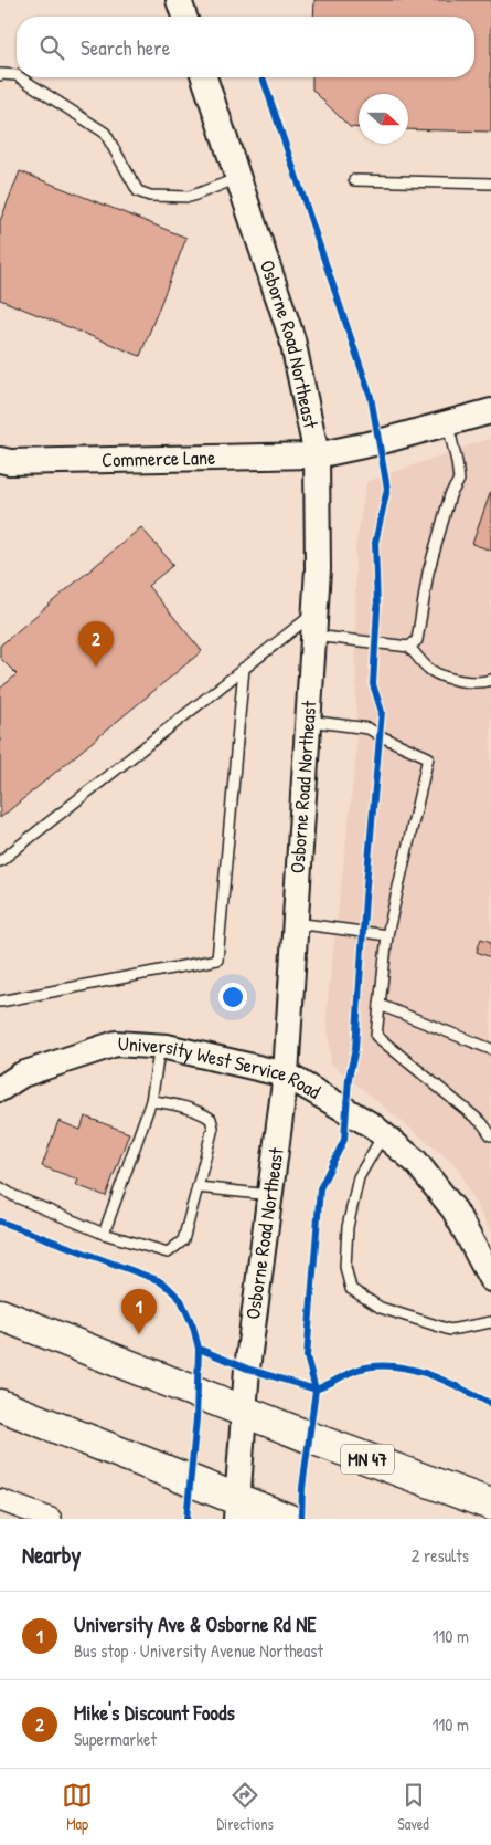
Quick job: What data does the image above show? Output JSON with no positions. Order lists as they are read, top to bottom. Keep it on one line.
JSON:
{"streets":{"main road":["MN 47"],"street":["Osborne Road Northeast","Commerce Lane","University West Service Road"]},"crossings":[["Osborne Road Northeast","Commerce Lane"],["Osborne Road Northeast","University West Service Road"],["Osborne Road Northeast","MN 47"]],"north":"right","page":{"search":"Search here","pins":["2","1"],"heading":["Nearby","2 results"],"list":[{"mark":"1","name":"University Ave & Osborne Rd NE","note":"Bus stop · University Avenue Northeast","value":"110 m"},{"mark":"2","name":"Mike's Discount Foods","note":"Supermarket","value":"110 m"}],"nav":["Map","Directions","Saved"]}}
